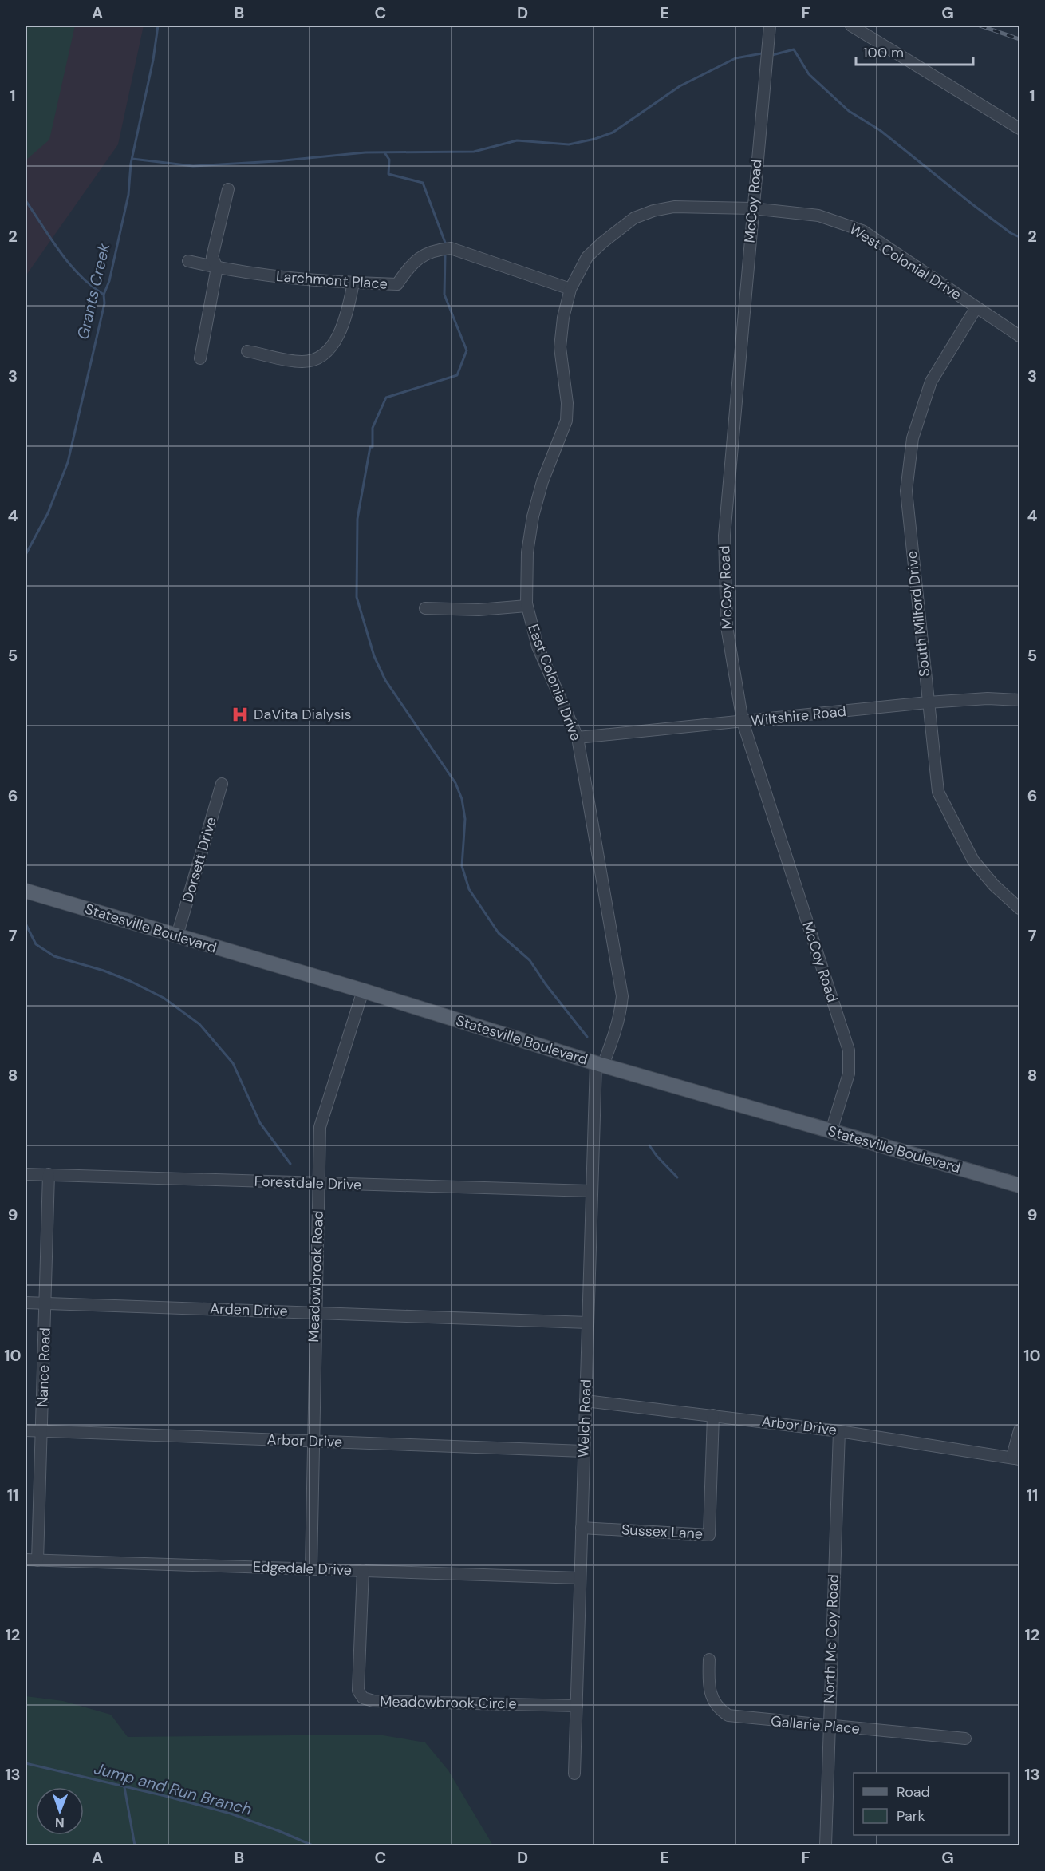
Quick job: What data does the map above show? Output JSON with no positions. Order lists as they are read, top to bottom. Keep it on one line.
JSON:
{"streets":{"main road":["Statesville Boulevard"],"street":["McCoy Road","West Colonial Drive","Larchmont Place","South Milford Drive","East Colonial Drive","Wiltshire Road","Dorsett Drive","Forestdale Drive","Meadowbrook Road","Arden Drive","Nance Road","Welch Road","Arbor Drive","Sussex Lane","Edgedale Drive","North Mc Coy Road","Meadowbrook Circle","Gallarie Place"]},"crossings":[["McCoy Road","West Colonial Drive"],["McCoy Road","East Colonial Drive"],["McCoy Road","Wiltshire Road"],["McCoy Road","Statesville Boulevard"],["West Colonial Drive","South Milford Drive"],["West Colonial Drive","East Colonial Drive"],["Larchmont Place","East Colonial Drive"],["South Milford Drive","Wiltshire Road"],["East Colonial Drive","Wiltshire Road"],["East Colonial Drive","Statesville Boulevard"],["East Colonial Drive","Welch Road"],["Dorsett Drive","Statesville Boulevard"],["Statesville Boulevard","Meadowbrook Road"],["Statesville Boulevard","Welch Road"],["Forestdale Drive","Meadowbrook Road"],["Forestdale Drive","Nance Road"],["Forestdale Drive","Welch Road"],["Meadowbrook Road","Arden Drive"],["Meadowbrook Road","Arbor Drive"],["Meadowbrook Road","Edgedale Drive"],["Arden Drive","Nance Road"],["Arden Drive","Welch Road"],["Nance Road","Arbor Drive"],["Nance Road","Edgedale Drive"],["Welch Road","Arbor Drive"],["Welch Road","Sussex Lane"],["Welch Road","Edgedale Drive"],["Welch Road","Meadowbrook Circle"],["Arbor Drive","Sussex Lane"],["Arbor Drive","North Mc Coy Road"],["Edgedale Drive","Meadowbrook Circle"],["North Mc Coy Road","Gallarie Place"]],"water":["Grants Creek","Jump and Run Branch"],"places":{"hospital":["DaVita Dialysis"]},"legend":["Road","Park"],"scale_bar":"100 m","north":"bottom","grid":{"columns":["A","B","C","D","E","F","G"],"rows":["1","2","3","4","5","6","7","8","9","10","11","12","13"]}}
